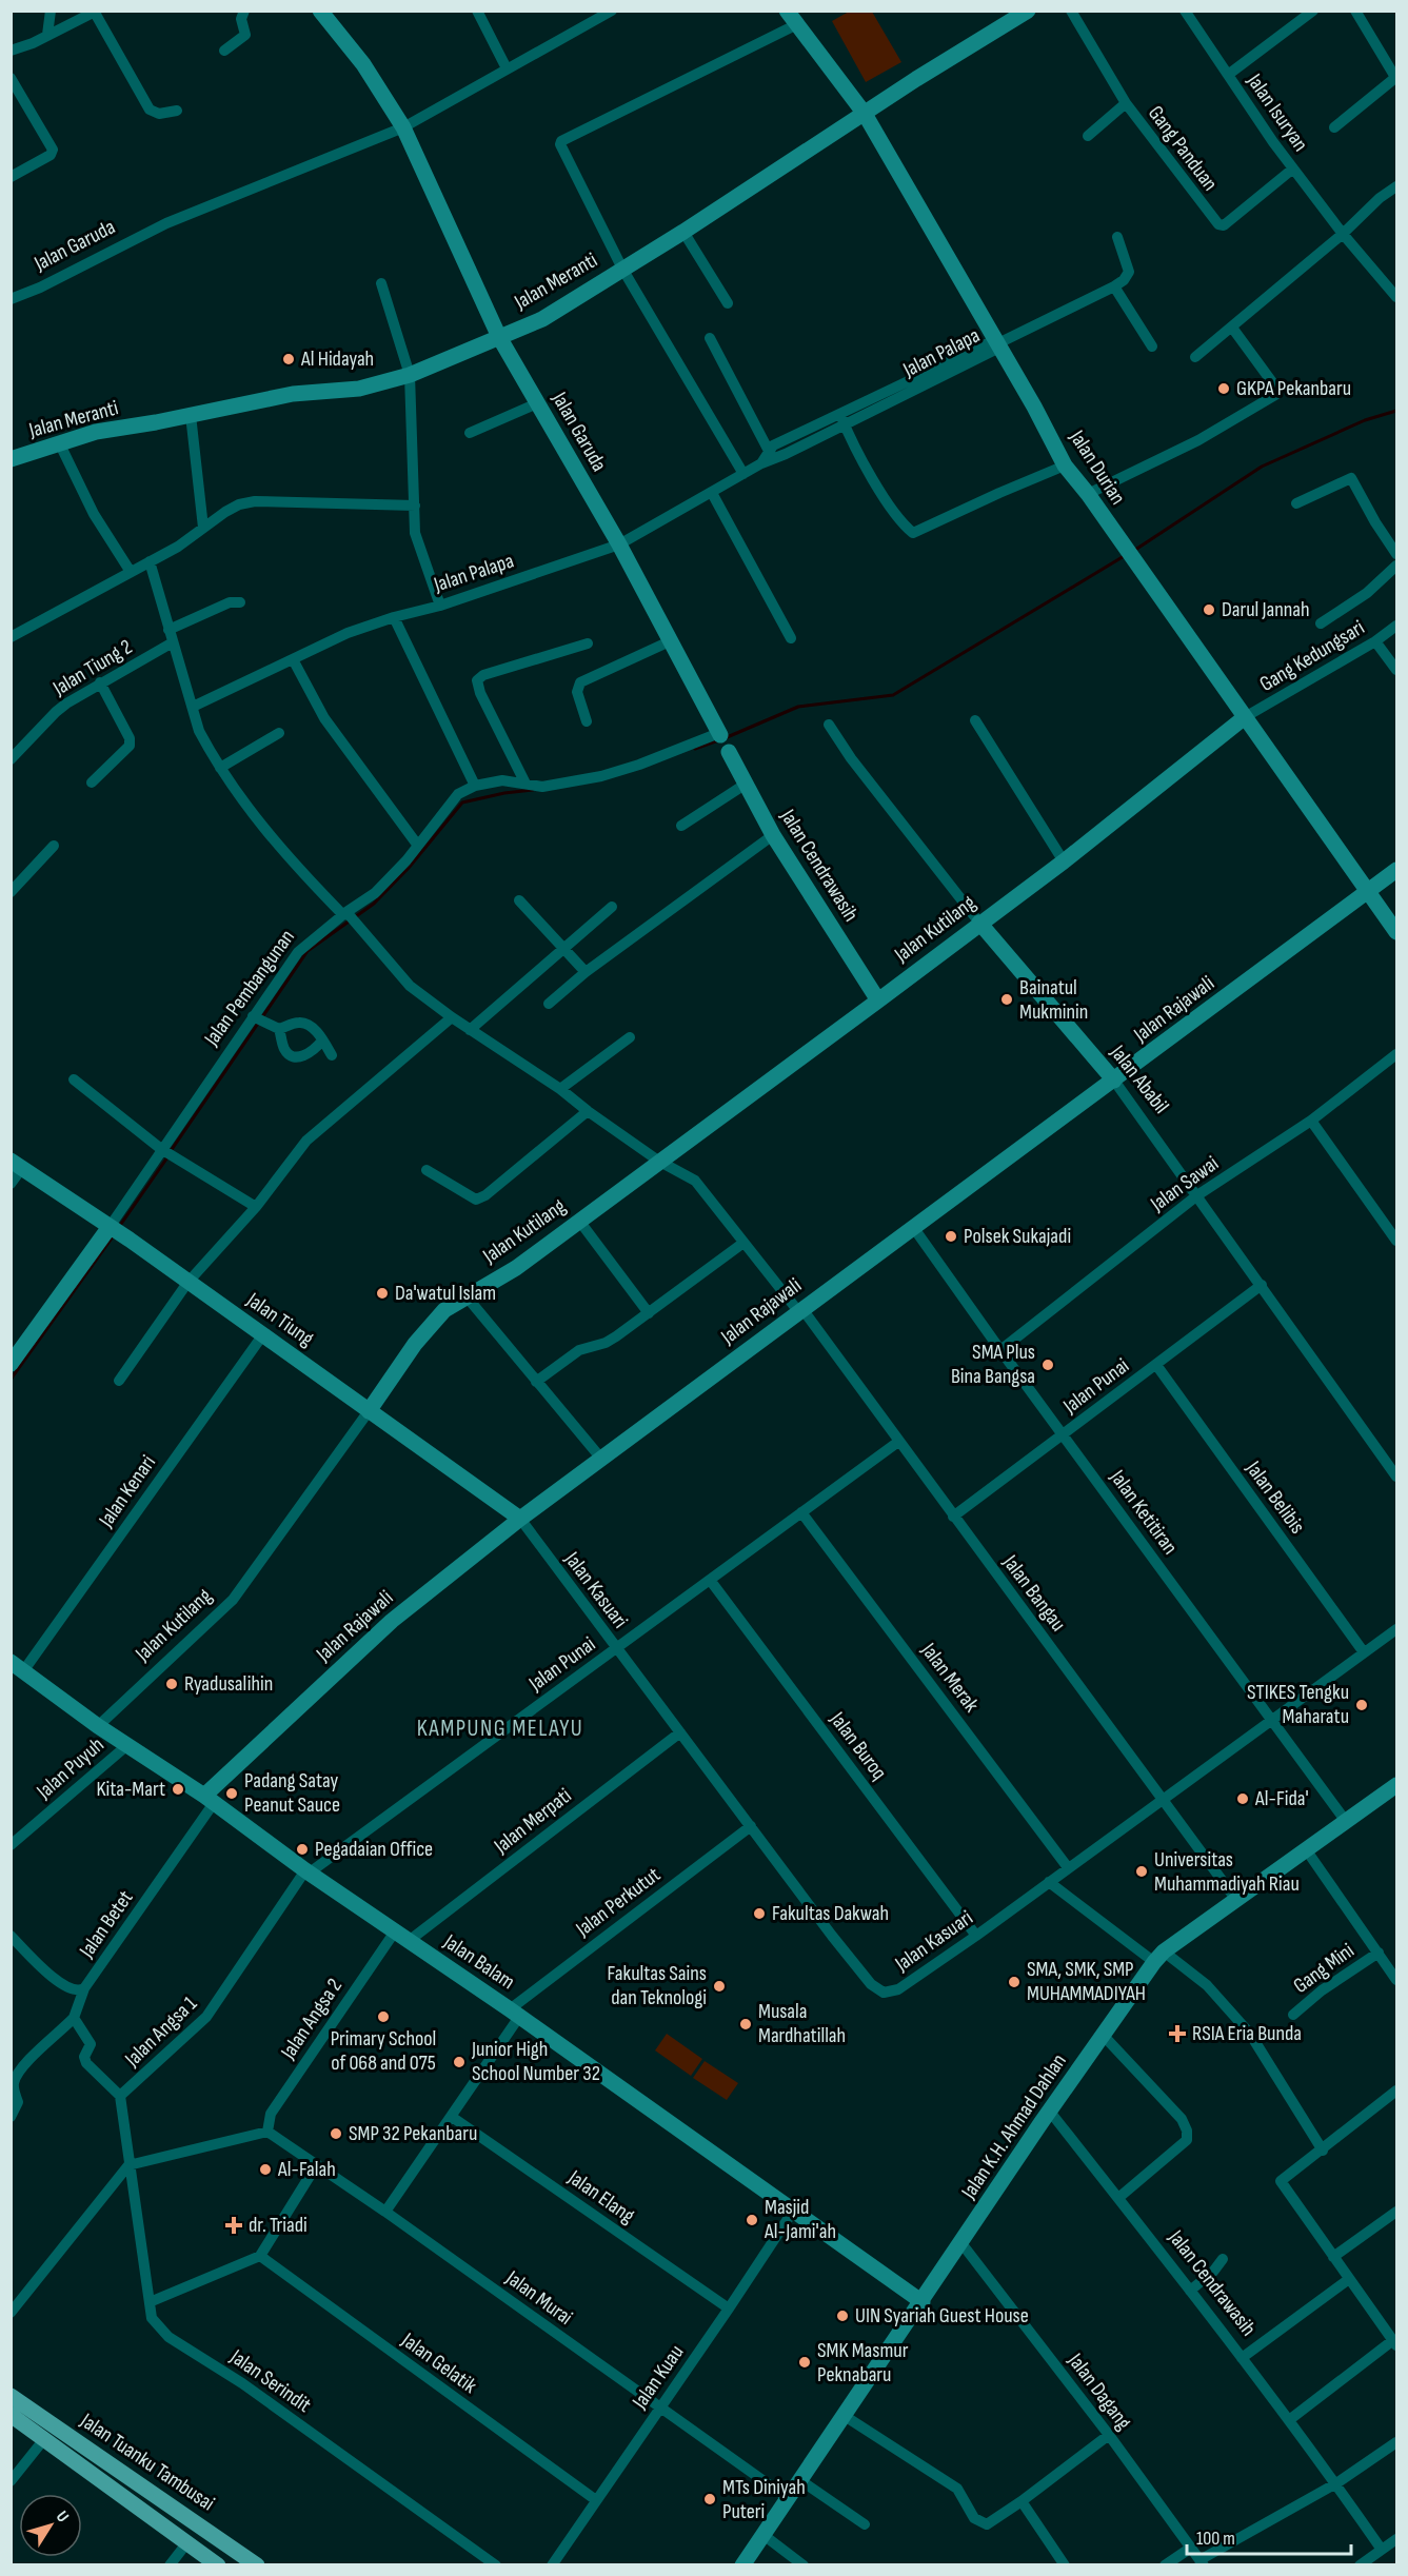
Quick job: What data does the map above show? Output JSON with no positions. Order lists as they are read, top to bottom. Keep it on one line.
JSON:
{"streets":{"main road":["Jalan Tuanku Tambusai"],"street":["Jalan Isuryan","Gang Panduan","Jalan Garuda","Jalan Meranti","Jalan Palapa","Jalan Durian","Gang Kedungsari","Jalan Tiung 2","Jalan Cendrawasih","Jalan Kutilang","Jalan Pembangunan","Jalan Rajawali","Jalan Ababil","Jalan Sawai","Jalan Tiung","Jalan Punai","Jalan Kenari","Jalan Belibis","Jalan Ketitiran","Jalan Kasuari","Jalan Bangau","Jalan Merak","Jalan Buroq","Jalan Puyuh","Jalan Merpati","Jalan Perkutut","Jalan Betet","Jalan Balam","Gang Mini","Jalan Angsa 2","Jalan Angsa 1","Jalan K.H. Ahmad Dahlan","Jalan Elang","Jalan Murai","Jalan Gelatik","Jalan Kuau","Jalan Serindit","Jalan Dagang"]},"crossings":[["Jalan Isuryan","Gang Panduan"],["Jalan Garuda","Jalan Meranti"],["Jalan Garuda","Jalan Palapa"],["Jalan Garuda","Jalan Cendrawasih"],["Jalan Garuda","Jalan Pembangunan"],["Jalan Meranti","Jalan Durian"],["Jalan Palapa","Jalan Durian"],["Jalan Palapa","Jalan Bangau"],["Jalan Durian","Gang Kedungsari"],["Jalan Durian","Jalan Kutilang"],["Jalan Durian","Jalan Rajawali"],["Gang Kedungsari","Jalan Kutilang"],["Jalan Tiung 2","Jalan Bangau"],["Jalan Cendrawasih","Jalan Kutilang"],["Jalan Cendrawasih","Jalan K.H. Ahmad Dahlan"],["Jalan Kutilang","Jalan Ababil"],["Jalan Kutilang","Jalan Tiung"],["Jalan Kutilang","Jalan Bangau"],["Jalan Kutilang","Jalan Balam"],["Jalan Pembangunan","Jalan Tiung"],["Jalan Pembangunan","Jalan Bangau"],["Jalan Rajawali","Jalan Ababil"],["Jalan Rajawali","Jalan Tiung"],["Jalan Rajawali","Jalan Ketitiran"],["Jalan Rajawali","Jalan Kasuari"],["Jalan Rajawali","Jalan Bangau"],["Jalan Rajawali","Jalan Betet"],["Jalan Rajawali","Jalan Balam"],["Jalan Ababil","Jalan Sawai"],["Jalan Ababil","Jalan Punai"],["Jalan Sawai","Jalan Ketitiran"],["Jalan Tiung","Jalan Kenari"],["Jalan Tiung","Jalan Kasuari"],["Jalan Punai","Jalan Belibis"],["Jalan Punai","Jalan Ketitiran"],["Jalan Punai","Jalan Kasuari"],["Jalan Punai","Jalan Bangau"],["Jalan Punai","Jalan Merak"],["Jalan Punai","Jalan Buroq"],["Jalan Punai","Jalan Balam"],["Jalan Punai","Jalan Angsa 1"],["Jalan Kenari","Jalan Balam"],["Jalan Belibis","Jalan Kasuari"],["Jalan Ketitiran","Jalan Kasuari"],["Jalan Ketitiran","Jalan K.H. Ahmad Dahlan"],["Jalan Kasuari","Jalan Bangau"],["Jalan Kasuari","Jalan Merak"],["Jalan Kasuari","Jalan Buroq"],["Jalan Kasuari","Jalan Merpati"],["Jalan Kasuari","Jalan Perkutut"],["Jalan Bangau","Jalan K.H. Ahmad Dahlan"],["Jalan Puyuh","Jalan Balam"],["Jalan Merpati","Jalan Balam"],["Jalan Merpati","Jalan Angsa 2"],["Jalan Perkutut","Jalan Balam"],["Jalan Perkutut","Jalan Elang"],["Jalan Perkutut","Jalan Murai"],["Jalan Betet","Jalan Balam"],["Jalan Balam","Jalan Angsa 2"],["Jalan Balam","Jalan Angsa 1"],["Jalan Balam","Jalan K.H. Ahmad Dahlan"],["Jalan Balam","Jalan Kuau"],["Jalan Angsa 2","Jalan Murai"],["Jalan Angsa 1","Jalan Serindit"],["Jalan K.H. Ahmad Dahlan","Jalan Murai"],["Jalan K.H. Ahmad Dahlan","Jalan Dagang"],["Jalan Elang","Jalan Kuau"],["Jalan Murai","Jalan Kuau"],["Jalan Gelatik","Jalan Kuau"]],"districts":["KAMPUNG MELAYU"],"places":{"other":["Al Hidayah","GKPA Pekanbaru","Darul Jannah","Bainatul Mukminin","Polsek Sukajadi","Da'watul Islam","SMA Plus Bina Bangsa","Ryadusalihin","STIKES Tengku Maharatu","Kita-Mart","Padang Satay Peanut Sauce","Al-Fida'","Pegadaian Office","Universitas Muhammadiyah Riau","Fakultas Dakwah","SMA, SMK, SMP MUHAMMADIYAH","Fakultas Sains dan Teknologi","Primary School of 068 and 075","Musala Mardhatillah","Junior High School Number 32","SMP 32 Pekanbaru","Al-Falah","Masjid Al-Jami'ah","UIN Syariah Guest House","SMK Masmur Peknabaru","MTs Diniyah Puteri"],"health":["RSIA Eria Bunda","dr. Triadi"]},"scale_bar":"100 m","north":"top right"}
